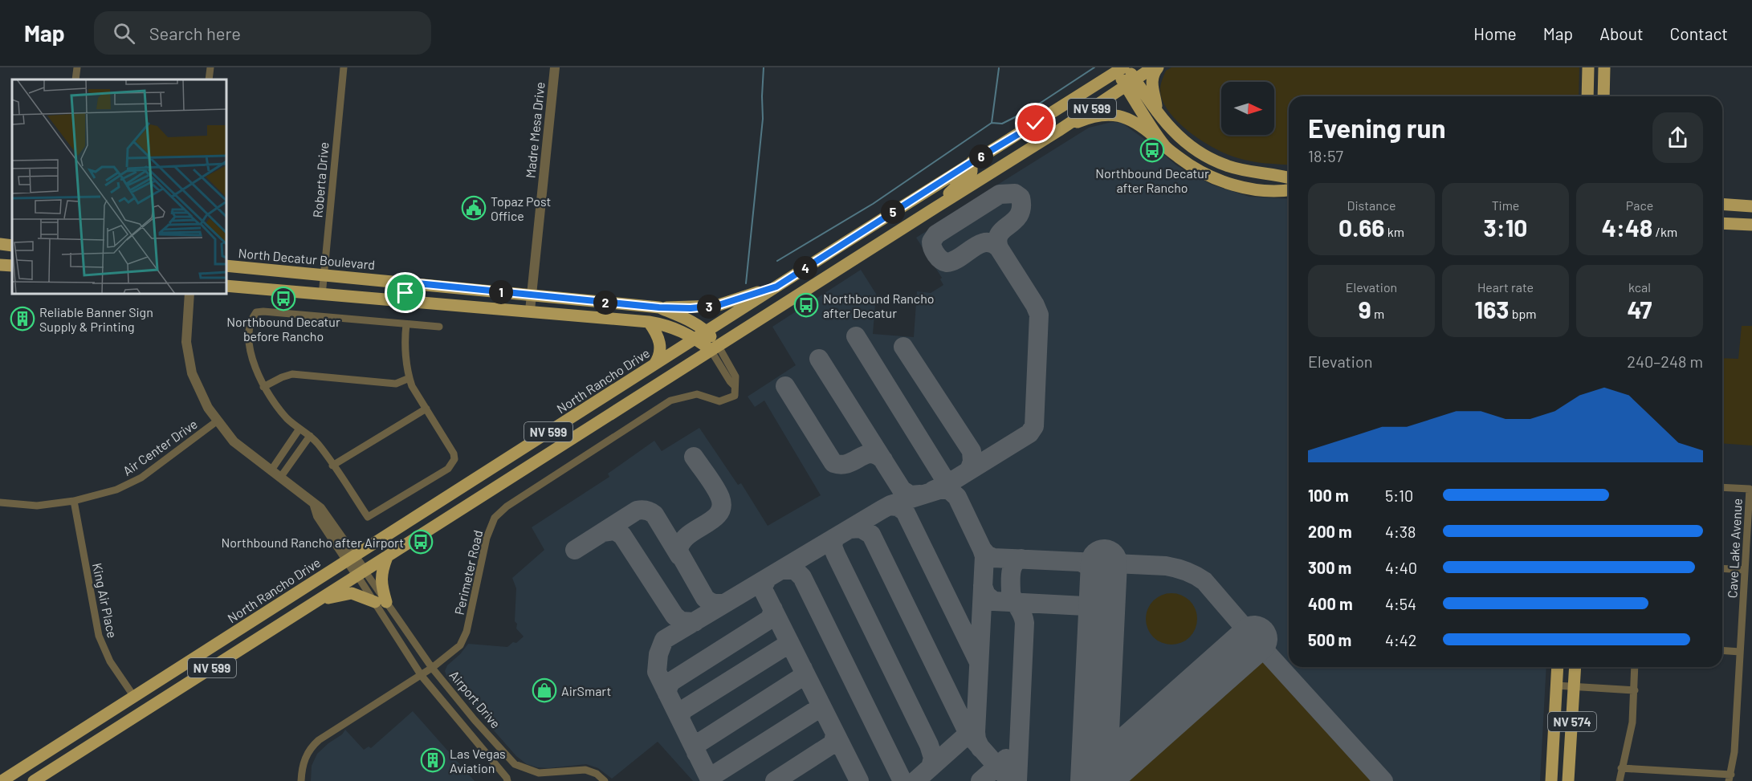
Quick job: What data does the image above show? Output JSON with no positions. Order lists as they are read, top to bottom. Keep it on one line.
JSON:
{"streets":{"main road":["NV 599","North Decatur Boulevard","North Rancho Drive","NV 574"],"street":["Madre Mesa Drive","Roberta Drive","Air Center Drive","Cave Lake Avenue","Perimeter Road","King Air Place","Airport Drive"]},"crossings":[["NV 599","North Decatur Boulevard"],["NV 599","Perimeter Road"],["NV 599","Airport Drive"],["Madre Mesa Drive","North Decatur Boulevard"],["Roberta Drive","North Decatur Boulevard"],["North Decatur Boulevard","North Rancho Drive"],["North Decatur Boulevard","Perimeter Road"],["North Rancho Drive","King Air Place"],["Air Center Drive","King Air Place"],["Perimeter Road","Airport Drive"]],"places":{"bus stop":["Northbound Decatur after Rancho","Northbound Decatur before Rancho","Northbound Rancho after Decatur","Northbound Rancho after Airport"],"public building":["Topaz Post Office"],"building":["Reliable Banner Sign Supply & Printing","Las Vegas Aviation"],"shop":["AirSmart"]},"north":"right","page":{"header":"Map","search":"Search here","nav":["Home","Map","About","Contact"],"heading":["Evening run","18:57"],"pins":["6","5","4","1","2","3"],"stats":[["Distance","0.66 km"],["Time","3:10"],["Pace","4:48 /km"],["Elevation","9 m"],["Heart rate","163 bpm"],["kcal","47"]],"chart":["Elevation","240–248 m"],"list":[{"name":"100 m","note":"5:10"},{"name":"200 m","note":"4:38"},{"name":"300 m","note":"4:40"},{"name":"400 m","note":"4:54"},{"name":"500 m","note":"4:42"}]}}
